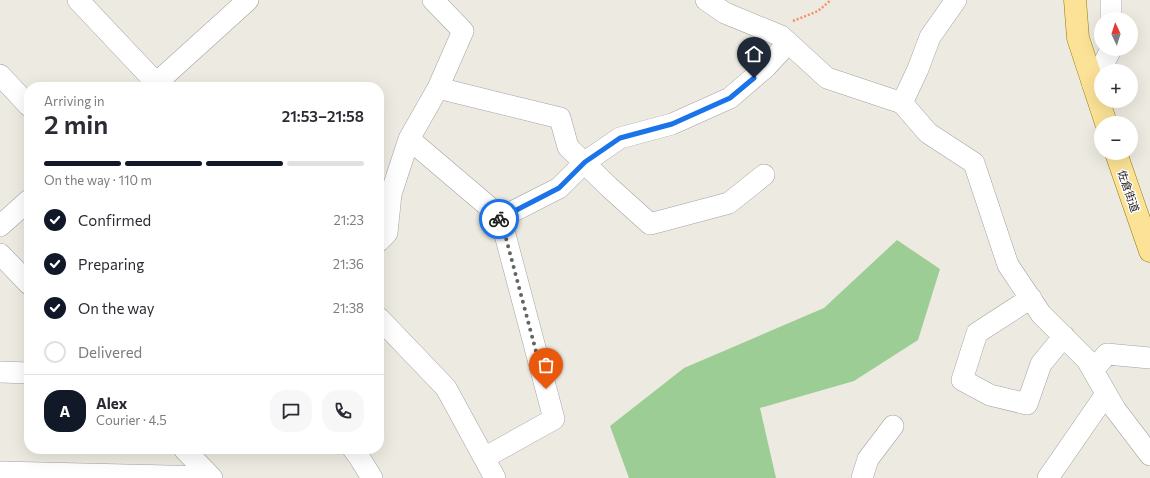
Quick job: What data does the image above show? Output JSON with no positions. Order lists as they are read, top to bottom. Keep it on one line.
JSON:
{"streets":{"main road":["佐倉街道"]},"north":"top","page":{"map_buttons":["+","−"],"heading":["2 min","Arriving in","21:53–21:58"],"panel":["Alex","Courier · 4.5"],"bar":"On the way · 110 m","list":[["Confirmed","21:23"],["Preparing","21:36"],["On the way","21:38"],"Delivered"],"round":"A"}}
